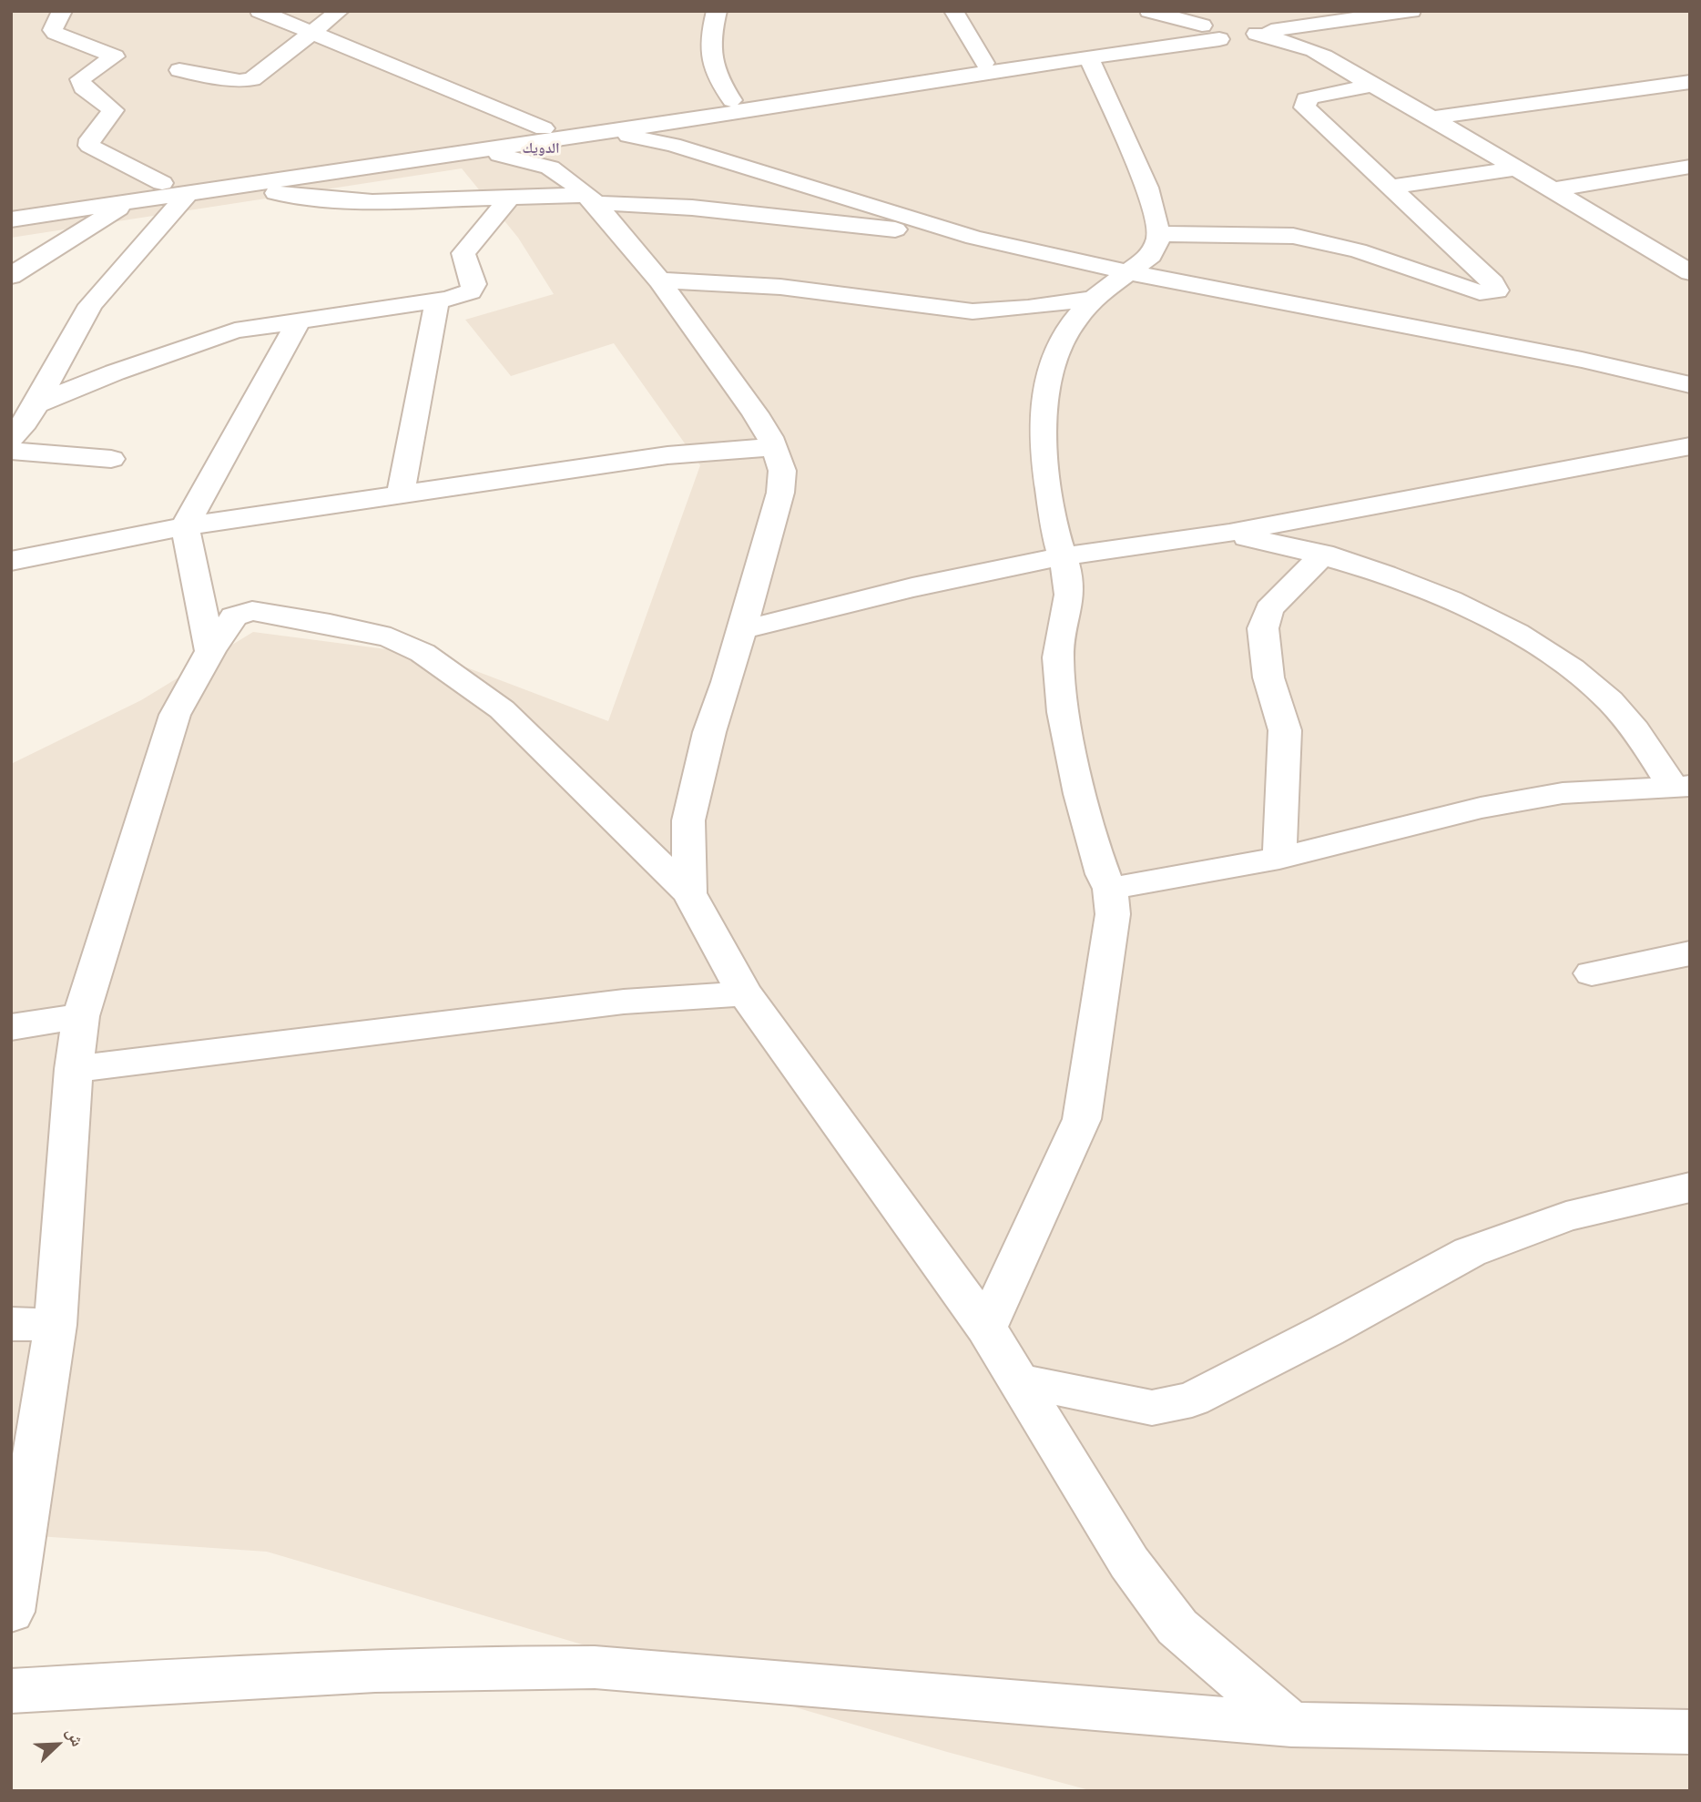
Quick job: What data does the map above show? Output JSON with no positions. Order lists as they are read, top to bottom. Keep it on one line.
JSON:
{"districts":["الدويك"],"north":"top right"}
